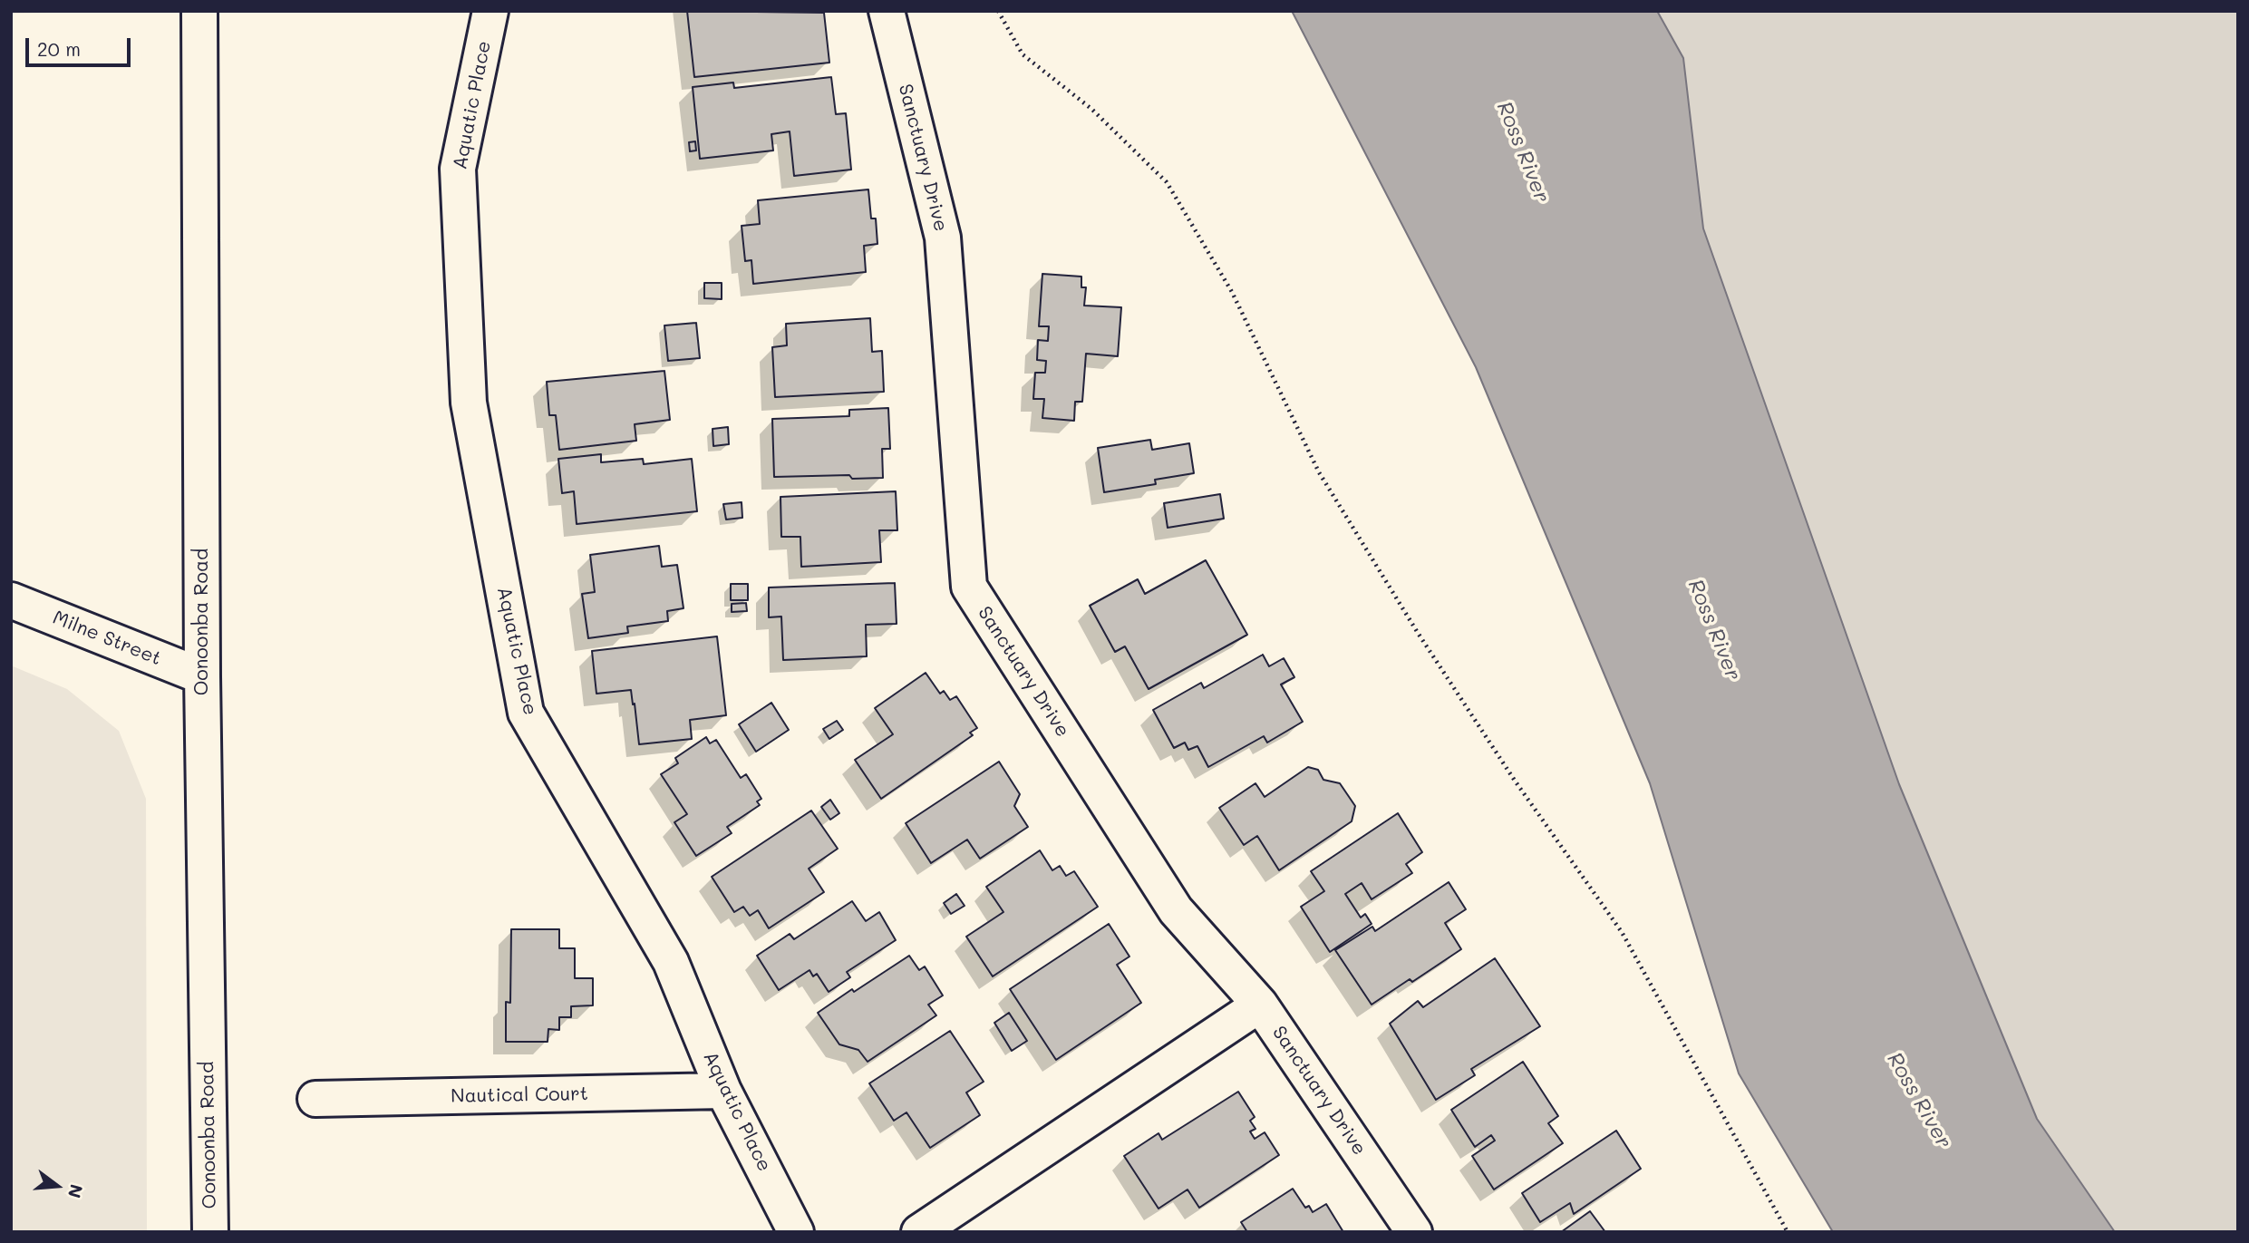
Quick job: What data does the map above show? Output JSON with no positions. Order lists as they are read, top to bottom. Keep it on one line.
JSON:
{"streets":{"street":["Aquatic Place","Sanctuary Drive","Oonoonba Road","Milne Street","Nautical Court"]},"crossings":[["Aquatic Place","Nautical Court"],["Oonoonba Road","Milne Street"]],"water":["Ross River"],"scale_bar":"20 m","north":"right"}
